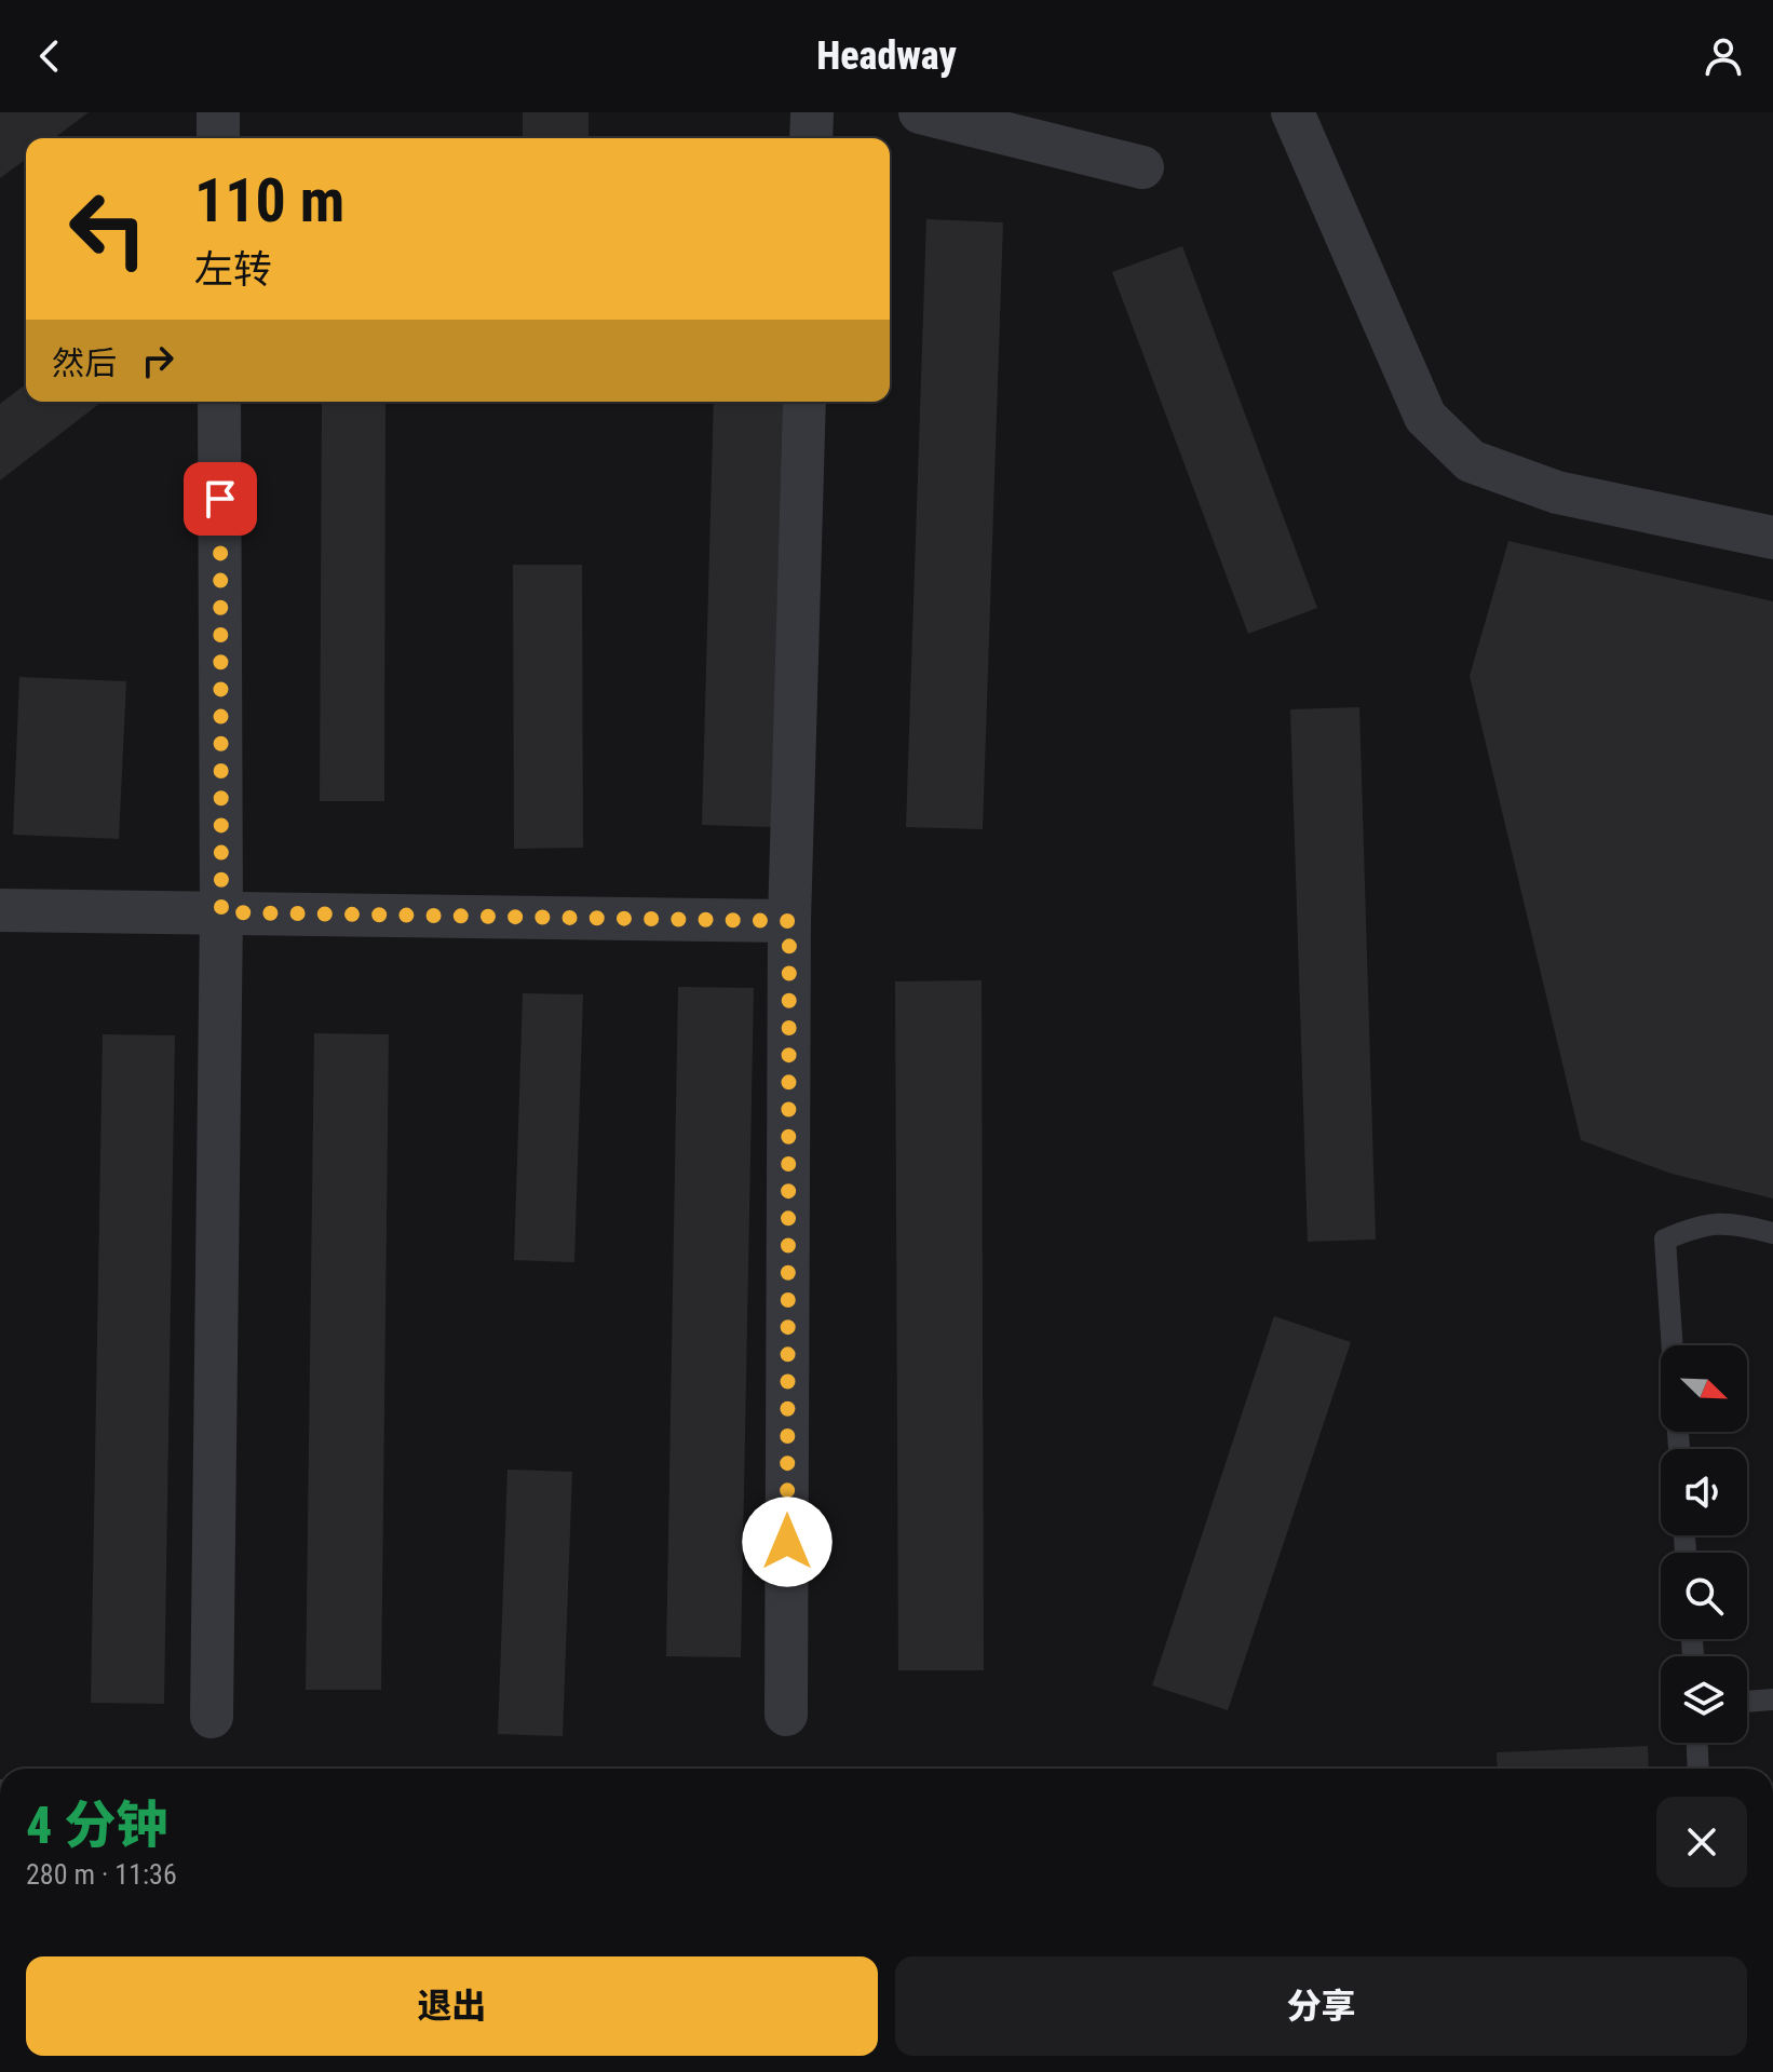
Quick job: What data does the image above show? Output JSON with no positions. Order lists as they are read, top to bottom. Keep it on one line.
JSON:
{"north":"bottom right","page":{"header":"Headway","turn":["110 m","左转"],"then":"然后","heading":["4 分钟","280 m · 11:36"],"buttons":["退出","分享"]}}
